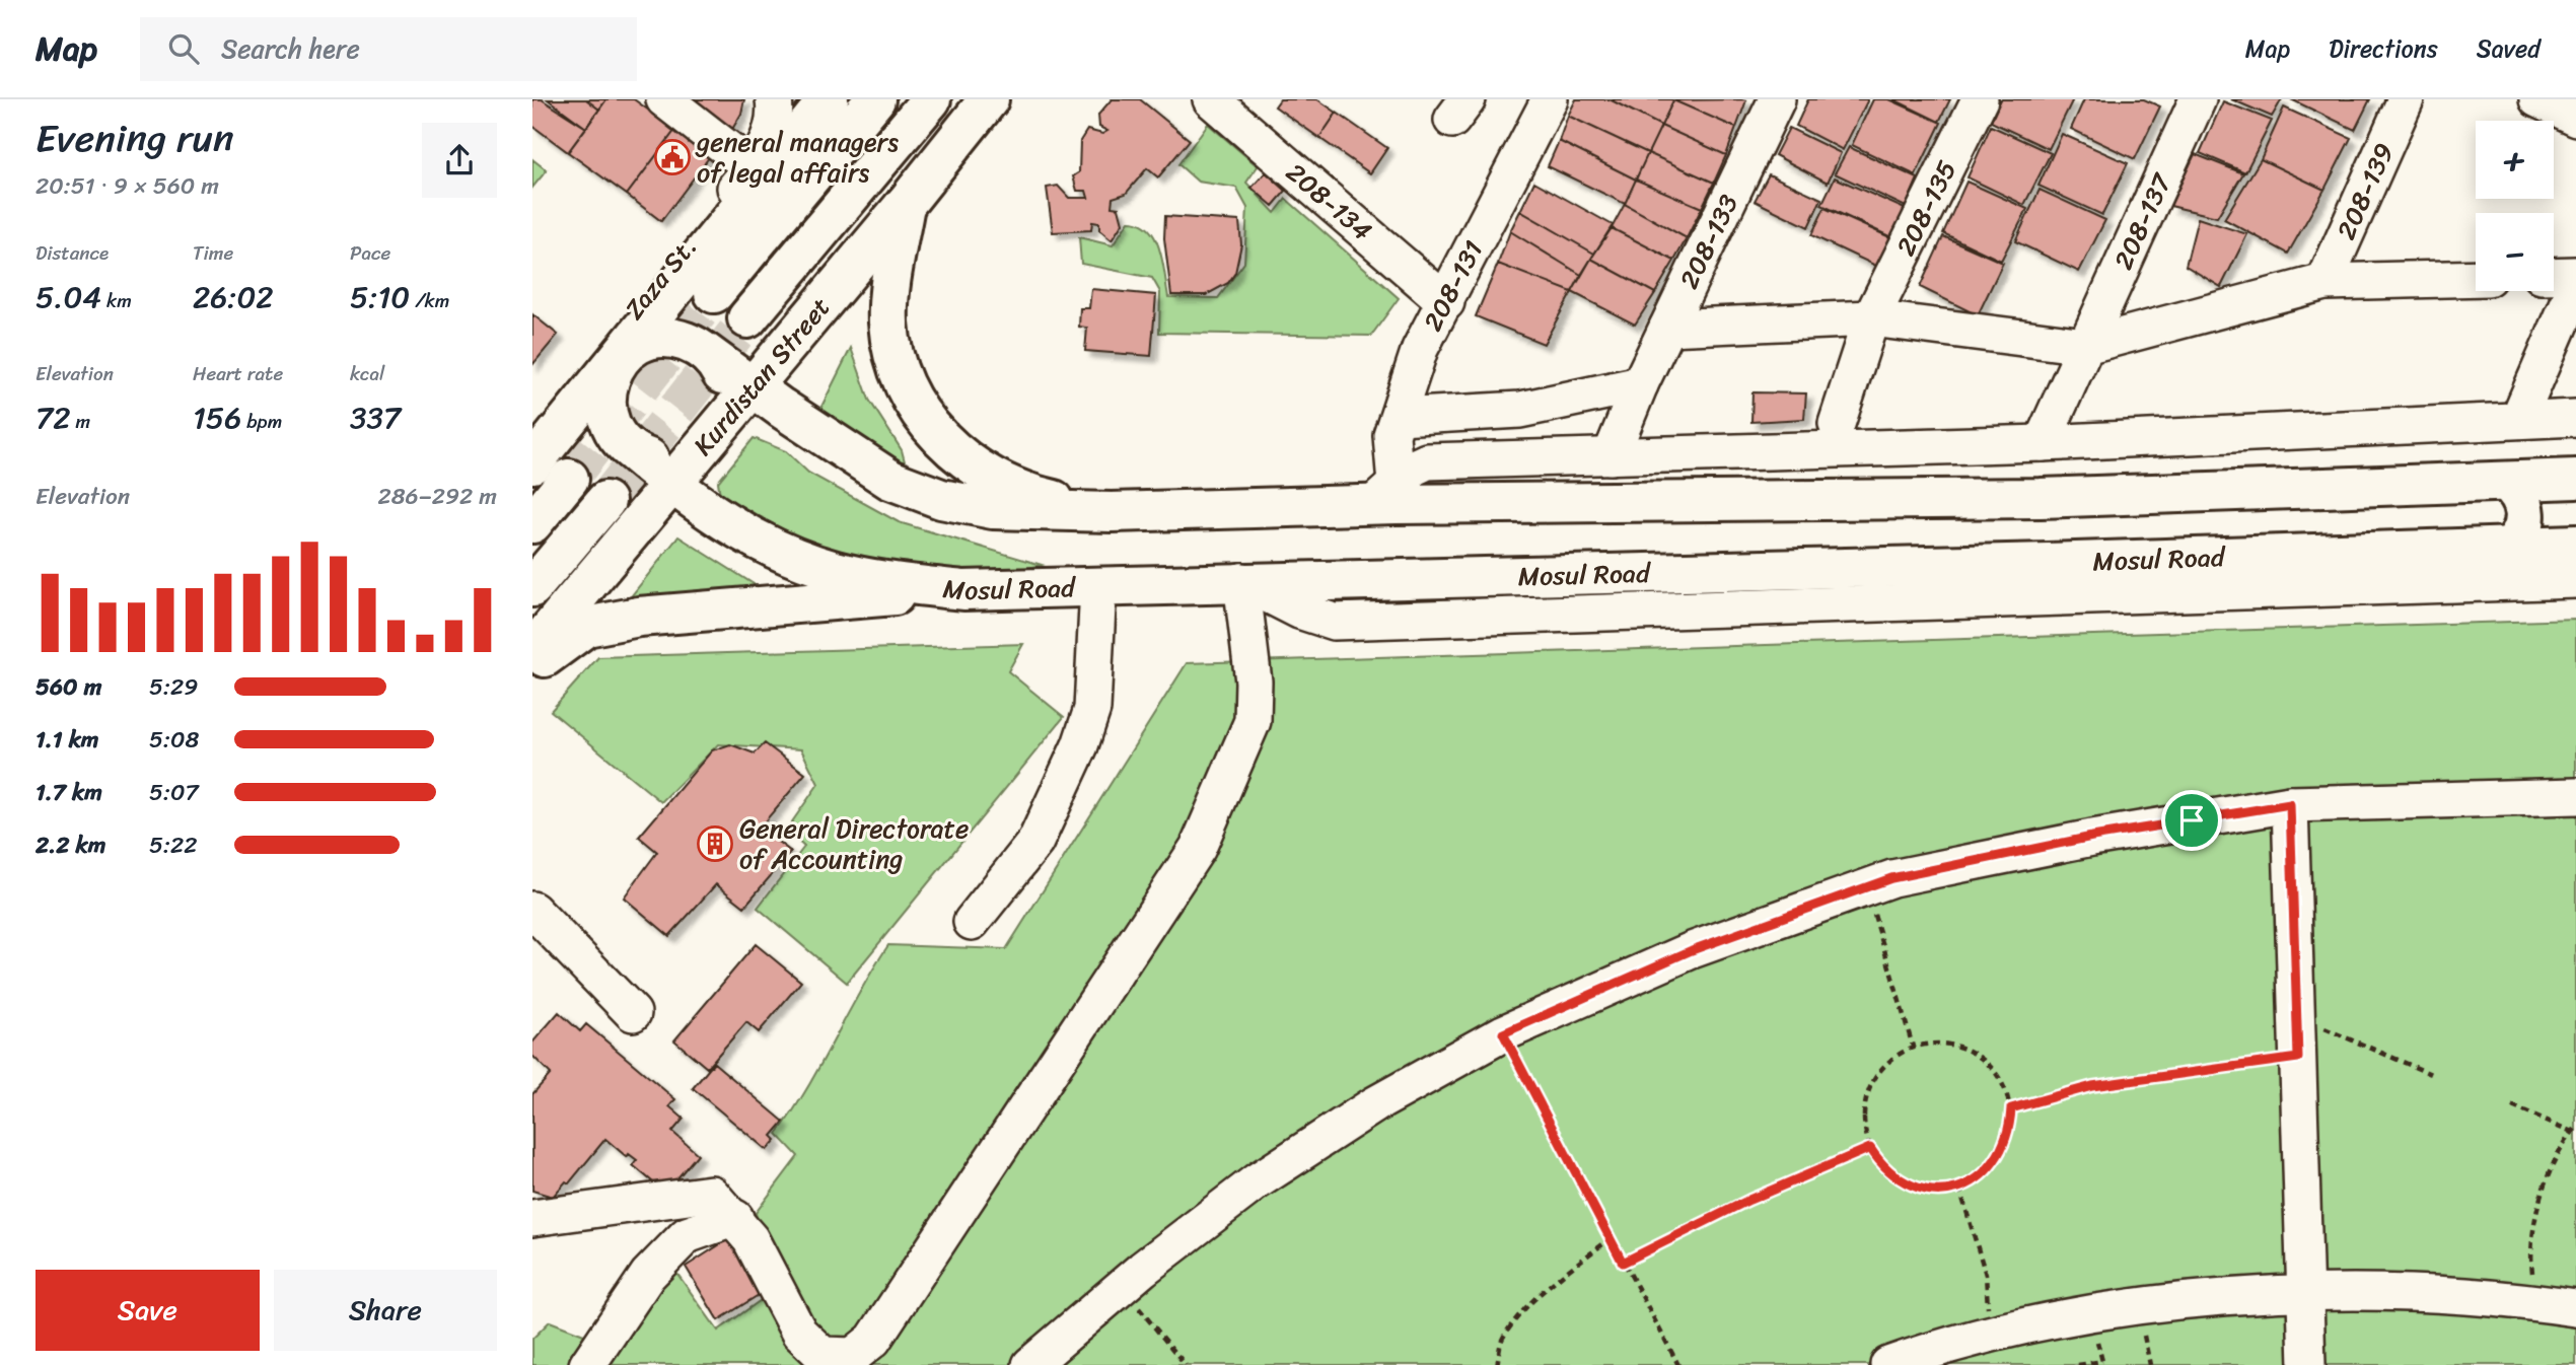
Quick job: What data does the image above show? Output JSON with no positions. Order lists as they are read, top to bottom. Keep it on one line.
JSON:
{"streets":{"highway":["Kurdistan Street","Mosul Road"],"street":["208-139","208-134","208-135","208-137","208-133","Zaza St.","208-131"]},"crossings":[["208-134","208-131"],["Kurdistan Street","Mosul Road"]],"places":{"public building":["general managers of legal affairs"],"building":["General Directorate of Accounting"]},"page":{"header":"Map","search":"Search here","nav":["Map","Directions","Saved"],"heading":["Evening run","20:51 · 9 × 560 m"],"map_buttons":["+","−"],"stats":[["Distance","5.04 km"],["Time","26:02"],["Pace","5:10 /km"],["Elevation","72 m"],["Heart rate","156 bpm"],["kcal","337"]],"chart":["Elevation","286–292 m"],"list":[{"name":"560 m","note":"5:29"},{"name":"1.1 km","note":"5:08"},{"name":"1.7 km","note":"5:07"},{"name":"2.2 km","note":"5:22"}],"buttons":["Save","Share"]}}
